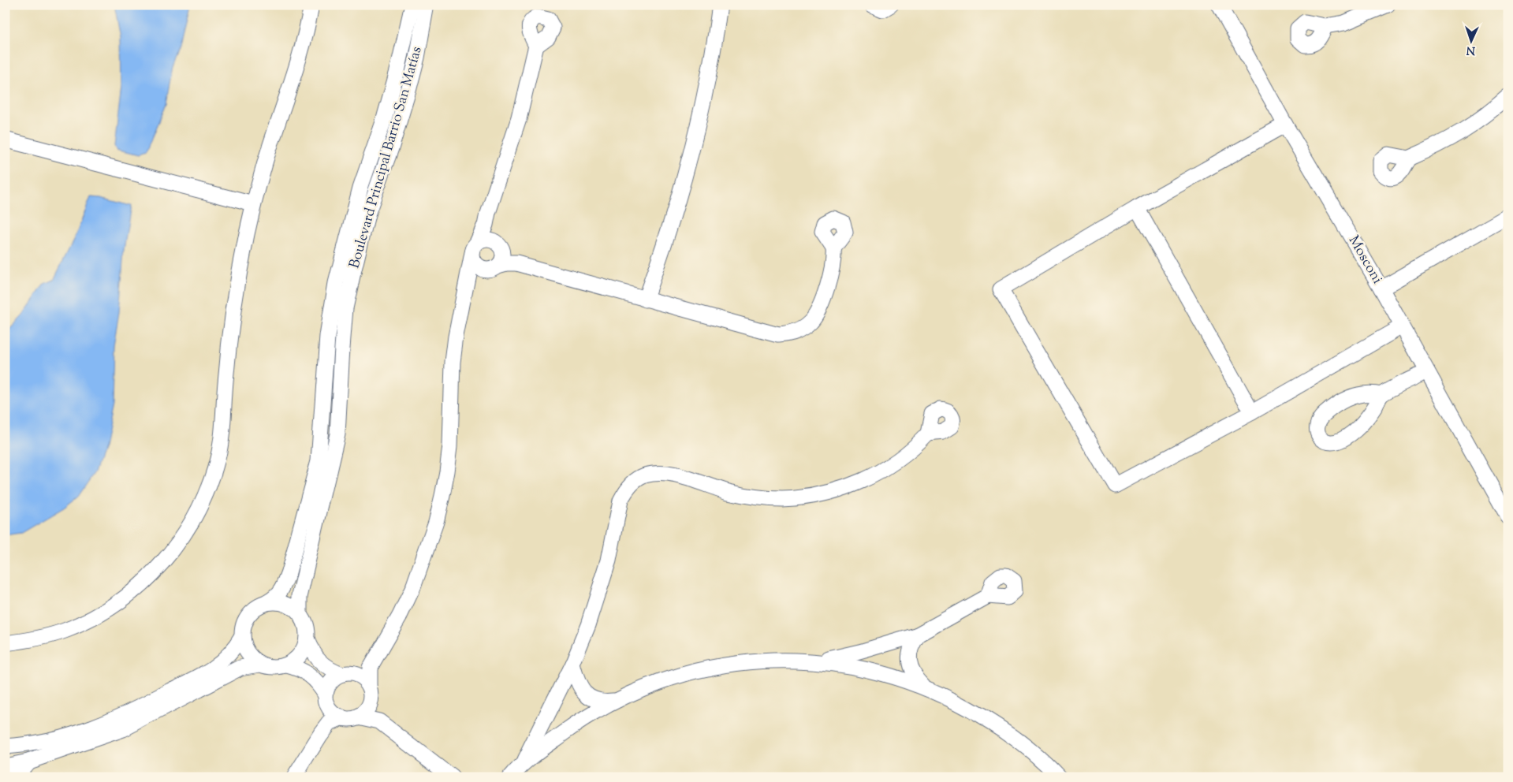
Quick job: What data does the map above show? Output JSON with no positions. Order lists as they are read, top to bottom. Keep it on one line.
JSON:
{"streets":{"street":["Boulevard Principal Barrio San Matías","Mosconi"]},"north":"bottom"}
